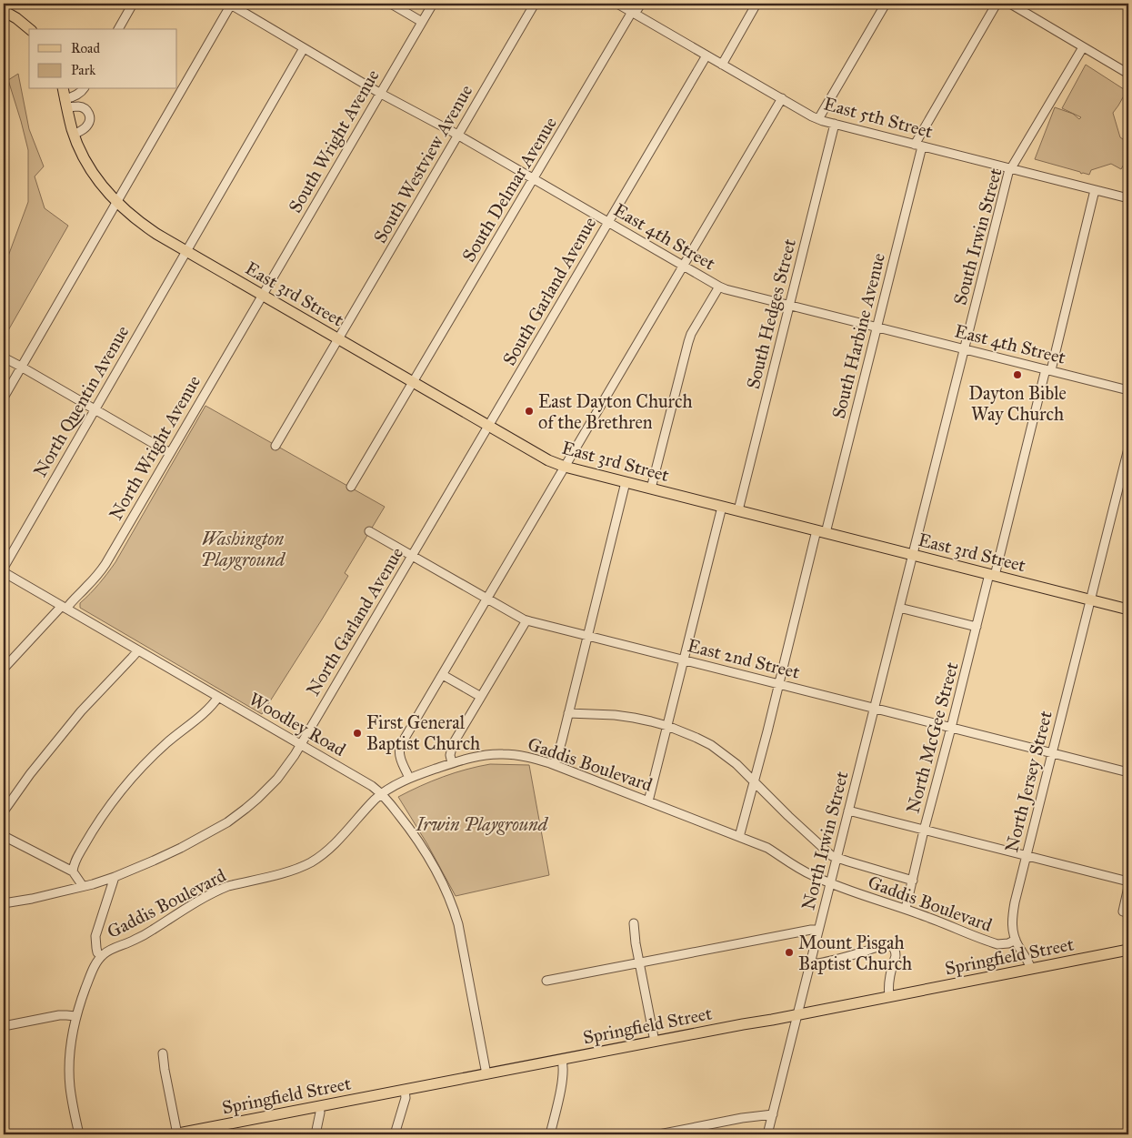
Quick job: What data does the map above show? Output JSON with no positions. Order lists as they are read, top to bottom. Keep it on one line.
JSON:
{"streets":{"main road":["East 3rd Street","Springfield Street"],"street":["East 5th Street","South Wright Avenue","South Westview Avenue","South Delmar Avenue","East 4th Street","South Irwin Street","South Garland Avenue","South Hedges Street","South Harbine Avenue","North Quentin Avenue","North Wright Avenue","North Garland Avenue","East 2nd Street","Woodley Road","North McGee Street","Gaddis Boulevard","North Jersey Street","North Irwin Street"]},"crossings":[["East 5th Street","South Delmar Avenue"],["East 5th Street","South Irwin Street"],["East 5th Street","South Garland Avenue"],["East 5th Street","South Hedges Street"],["East 5th Street","South Harbine Avenue"],["East 5th Street","North McGee Street"],["South Wright Avenue","East 4th Street"],["South Wright Avenue","East 3rd Street"],["South Wright Avenue","North Wright Avenue"],["South Westview Avenue","East 4th Street"],["South Westview Avenue","East 3rd Street"],["South Delmar Avenue","East 4th Street"],["South Delmar Avenue","East 3rd Street"],["East 4th Street","South Irwin Street"],["East 4th Street","South Garland Avenue"],["East 4th Street","South Hedges Street"],["East 4th Street","South Harbine Avenue"],["East 4th Street","North Quentin Avenue"],["East 4th Street","North McGee Street"],["South Irwin Street","East 3rd Street"],["South Irwin Street","North Irwin Street"],["South Garland Avenue","East 3rd Street"],["South Garland Avenue","North Garland Avenue"],["East 3rd Street","South Hedges Street"],["East 3rd Street","South Harbine Avenue"],["East 3rd Street","North Quentin Avenue"],["East 3rd Street","North Wright Avenue"],["East 3rd Street","North Garland Avenue"],["East 3rd Street","North McGee Street"],["East 3rd Street","North Jersey Street"],["East 3rd Street","North Irwin Street"],["South Harbine Avenue","East 2nd Street"],["South Harbine Avenue","Gaddis Boulevard"],["North Wright Avenue","Woodley Road"],["North Garland Avenue","East 2nd Street"],["North Garland Avenue","Woodley Road"],["East 2nd Street","North McGee Street"],["East 2nd Street","North Jersey Street"],["East 2nd Street","North Irwin Street"],["Woodley Road","Gaddis Boulevard"],["Woodley Road","Springfield Street"],["North McGee Street","Gaddis Boulevard"],["Gaddis Boulevard","North Jersey Street"],["Gaddis Boulevard","North Irwin Street"],["North Jersey Street","Springfield Street"],["North Irwin Street","Springfield Street"]],"parks":["Washington Playground","Irwin Playground"],"places":["Dayton Bible Way Church","East Dayton Church of the Brethren","First General Baptist Church","Mount Pisgah Baptist Church"],"legend":["Road","Park"]}
